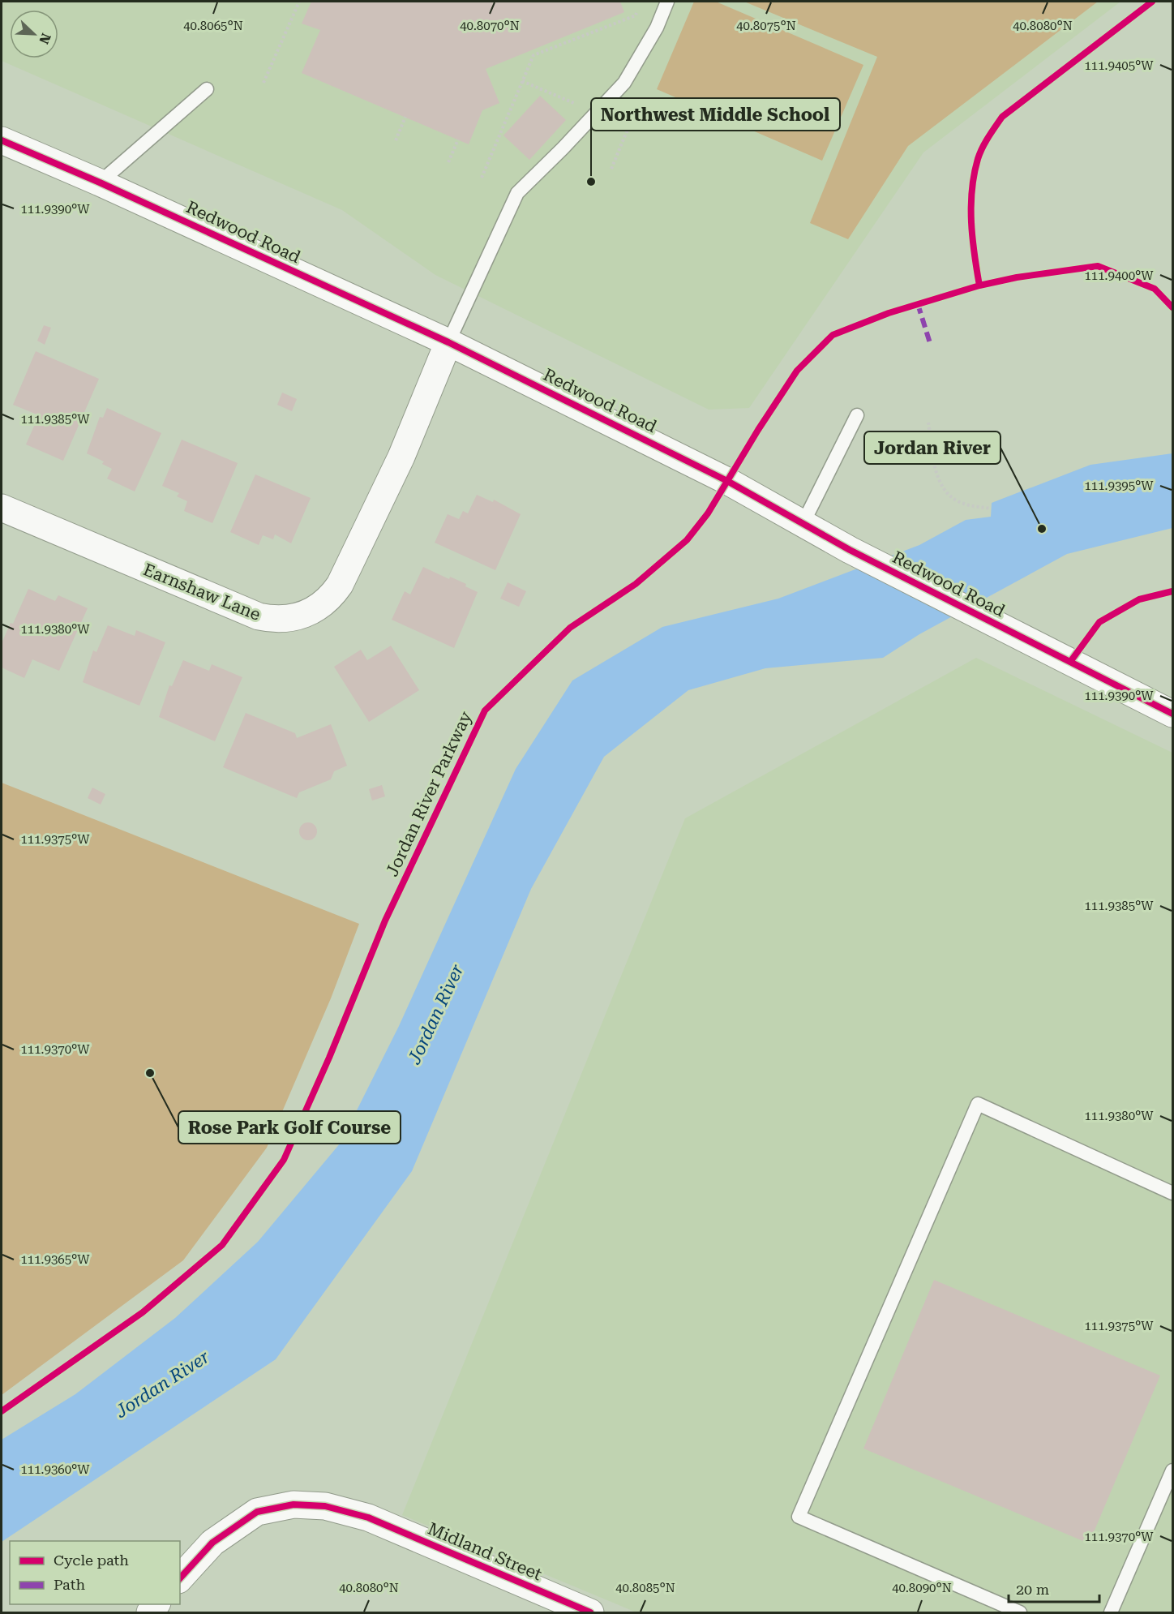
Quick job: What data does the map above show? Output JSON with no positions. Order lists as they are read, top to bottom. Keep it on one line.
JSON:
{"streets":{"main road":["Redwood Road","Earnshaw Lane","Midland Street"],"cycle path":["Jordan River Parkway"]},"crossings":[["Redwood Road","Earnshaw Lane"]],"water":["Jordan River"],"places":["Northwest Middle School","Jordan River","Rose Park Golf Course"],"legend":["Cycle path","Path"],"scale_bar":"20 m","north":"bottom right","coordinates":["40.8065°N","40.8070°N","40.8075°N","40.8080°N","111.9405°W","111.9390°W","111.9400°W","111.9385°W","111.9395°W","111.9380°W","111.9375°W","111.9370°W","111.9365°W","111.9360°W","40.8085°N","40.8090°N"]}
